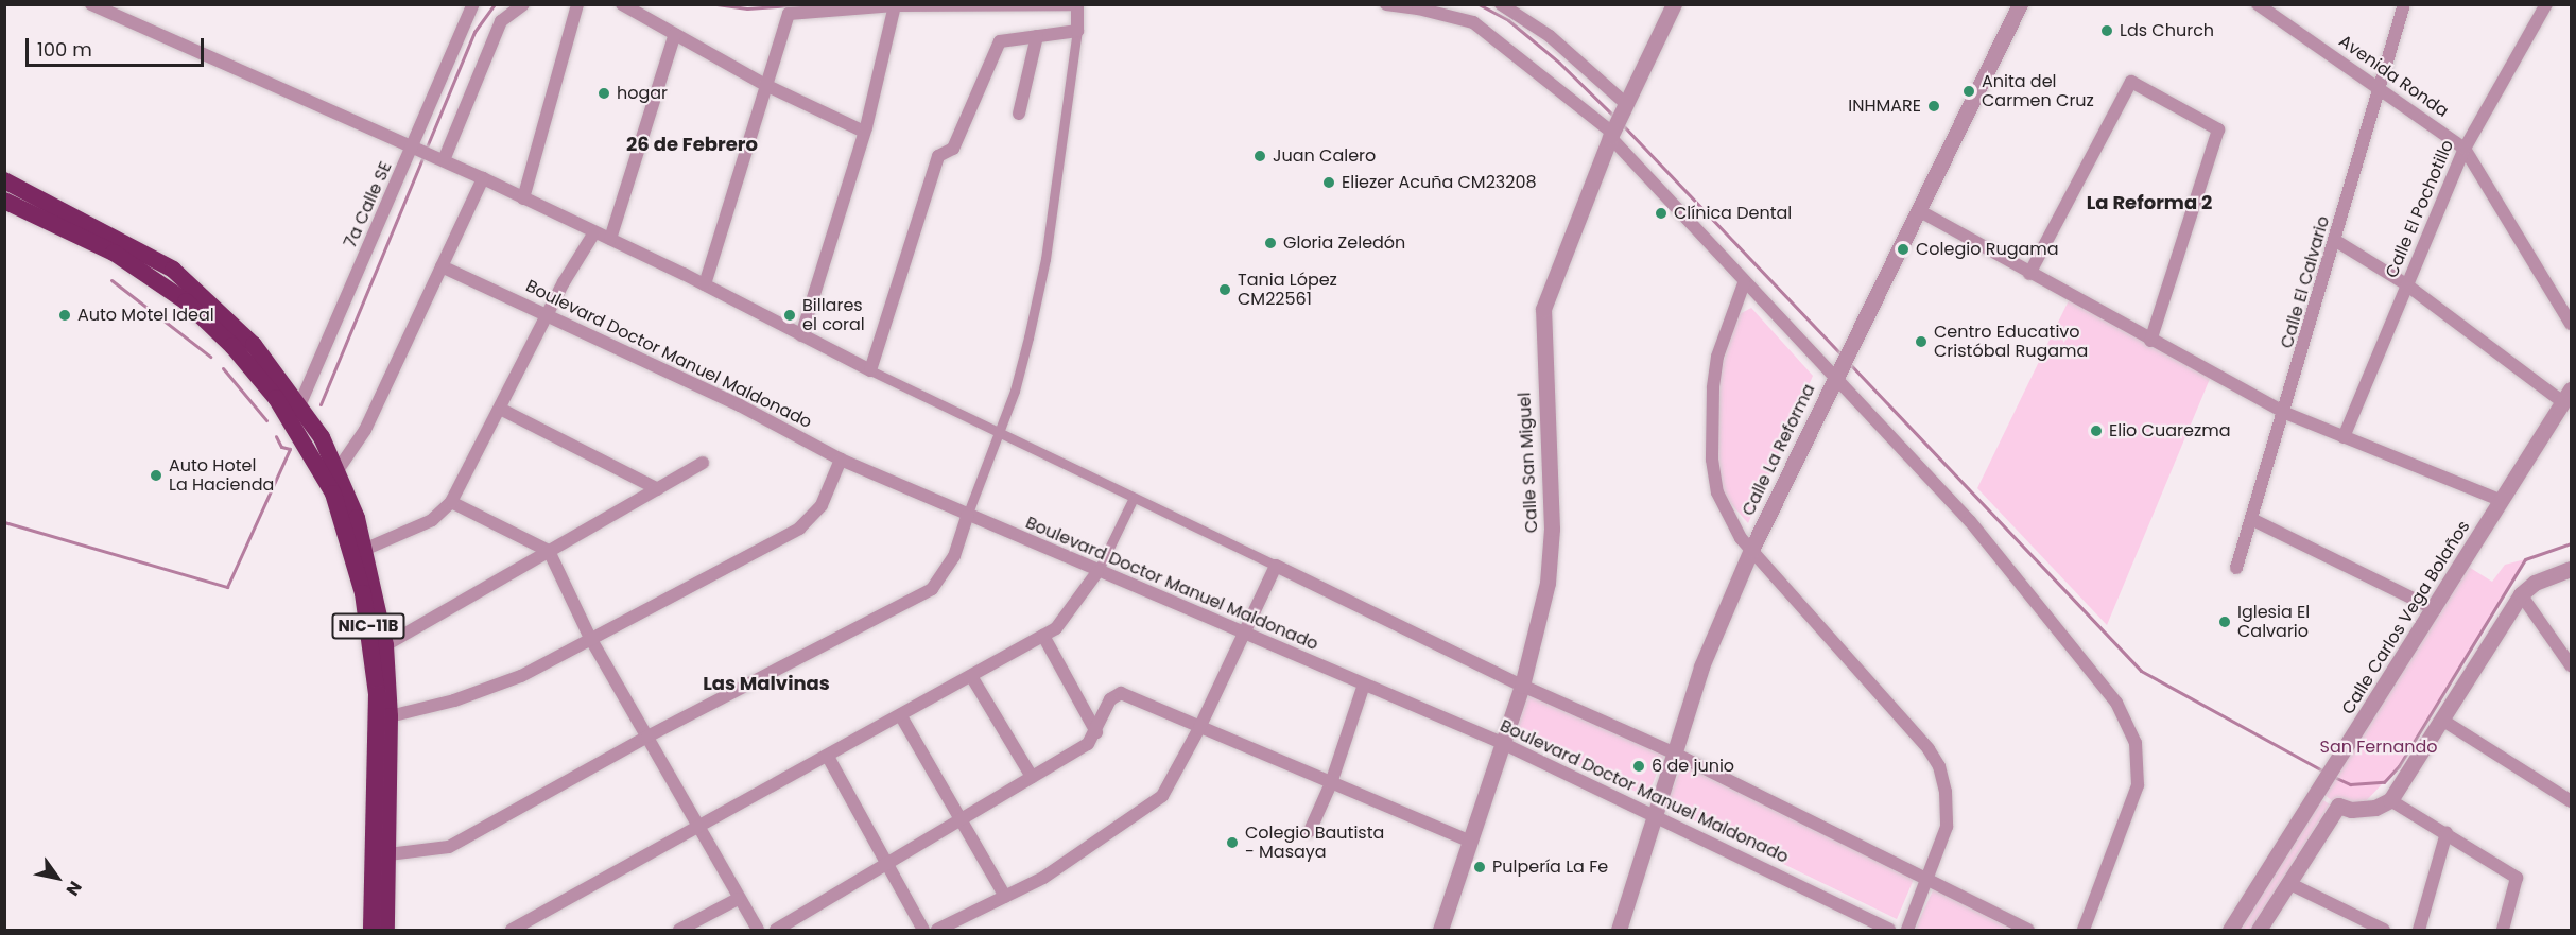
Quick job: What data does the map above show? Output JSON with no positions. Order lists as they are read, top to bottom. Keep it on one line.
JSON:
{"streets":{"highway":["NIC-11B"],"street":["Avenida Ronda","7a Calle SE","Calle El Pochotillo","Calle El Calvario","Boulevard Doctor Manuel Maldonado","Calle La Reforma","Calle San Miguel","Calle Carlos Vega Bolaños"]},"crossings":[["Avenida Ronda","Calle El Pochotillo"],["Avenida Ronda","Calle El Calvario"],["7a Calle SE","NIC-11B"],["Boulevard Doctor Manuel Maldonado","Calle La Reforma"],["Boulevard Doctor Manuel Maldonado","Calle San Miguel"]],"districts":["26 de Febrero","La Reforma 2","Las Malvinas"],"parks":["San Fernando"],"places":["Lds Church","Anita del Carmen Cruz","hogar","INHMARE","Juan Calero","Eliezer Acuña CM23208","Clínica Dental","Gloria Zeledón","Colegio Rugama","Tania López CM22561","Auto Motel Ideal","Billares el coral","Centro Educativo Cristóbal Rugama","Elio Cuarezma","Auto Hotel La Hacienda","Iglesia El Calvario","6 de junio","Colegio Bautista - Masaya","Pulpería La Fe"],"scale_bar":"100 m","north":"bottom right"}
